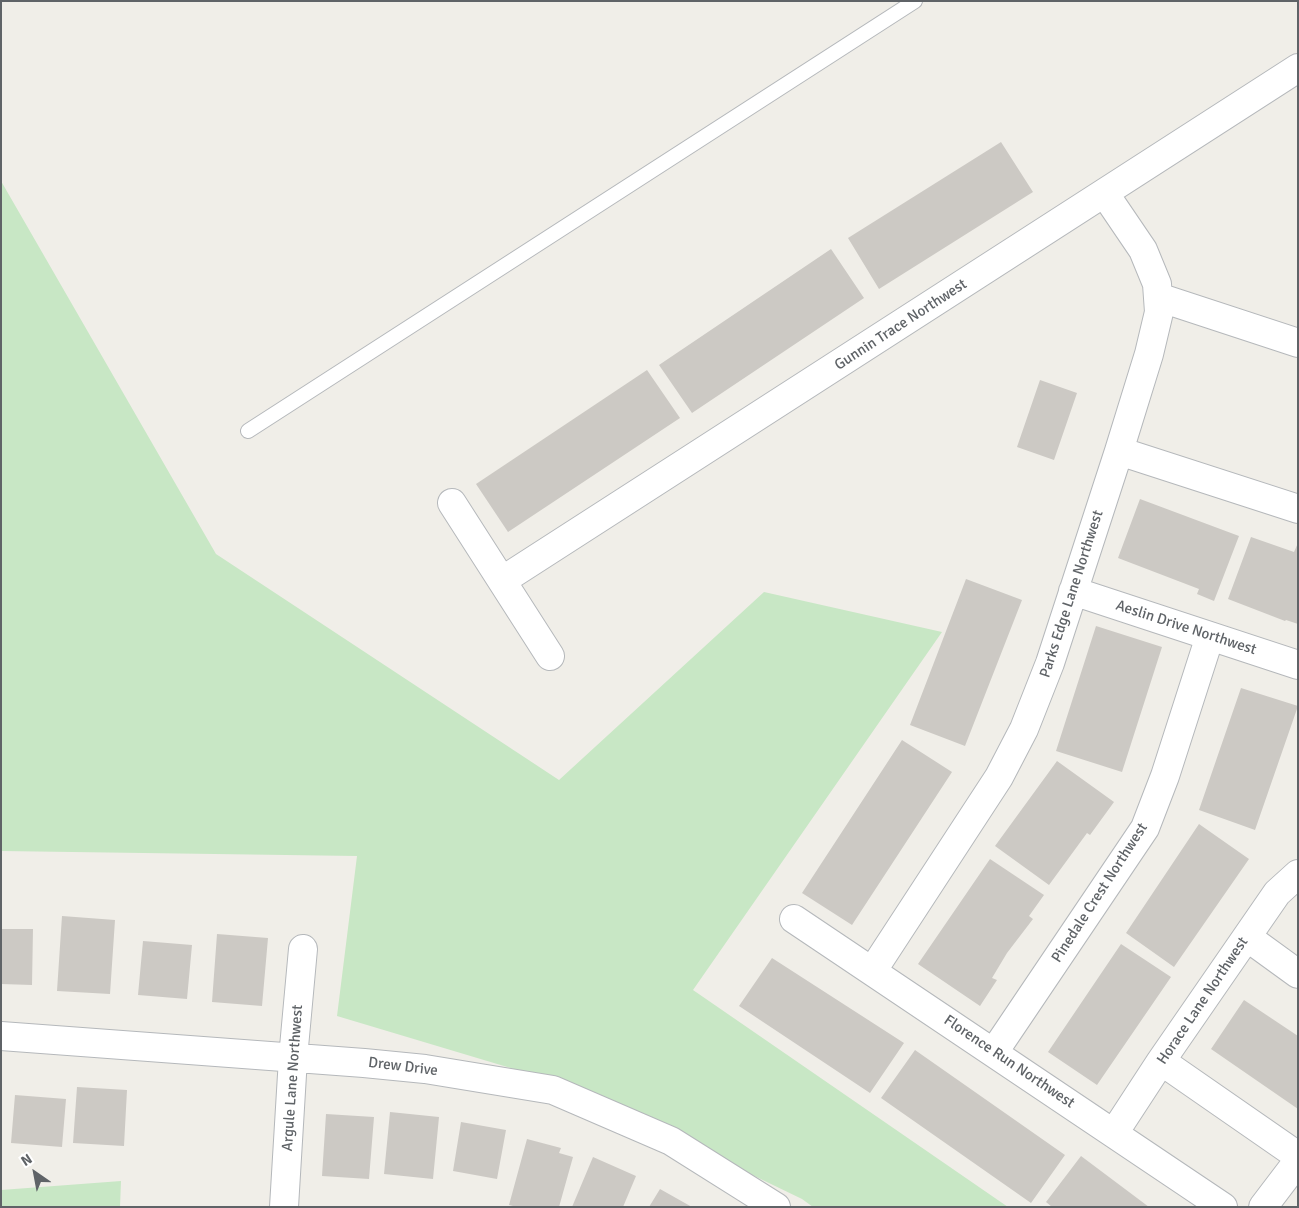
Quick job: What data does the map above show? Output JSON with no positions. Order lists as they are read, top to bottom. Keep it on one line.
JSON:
{"streets":{"street":["Gunnin Trace Northwest","Parks Edge Lane Northwest","Aeslin Drive Northwest","Pinedale Crest Northwest","Horace Lane Northwest","Florence Run Northwest","Drew Drive","Argule Lane Northwest"]},"crossings":[["Gunnin Trace Northwest","Parks Edge Lane Northwest"],["Parks Edge Lane Northwest","Aeslin Drive Northwest"],["Parks Edge Lane Northwest","Florence Run Northwest"],["Aeslin Drive Northwest","Pinedale Crest Northwest"],["Pinedale Crest Northwest","Florence Run Northwest"],["Horace Lane Northwest","Florence Run Northwest"],["Drew Drive","Argule Lane Northwest"]],"north":"top left"}
